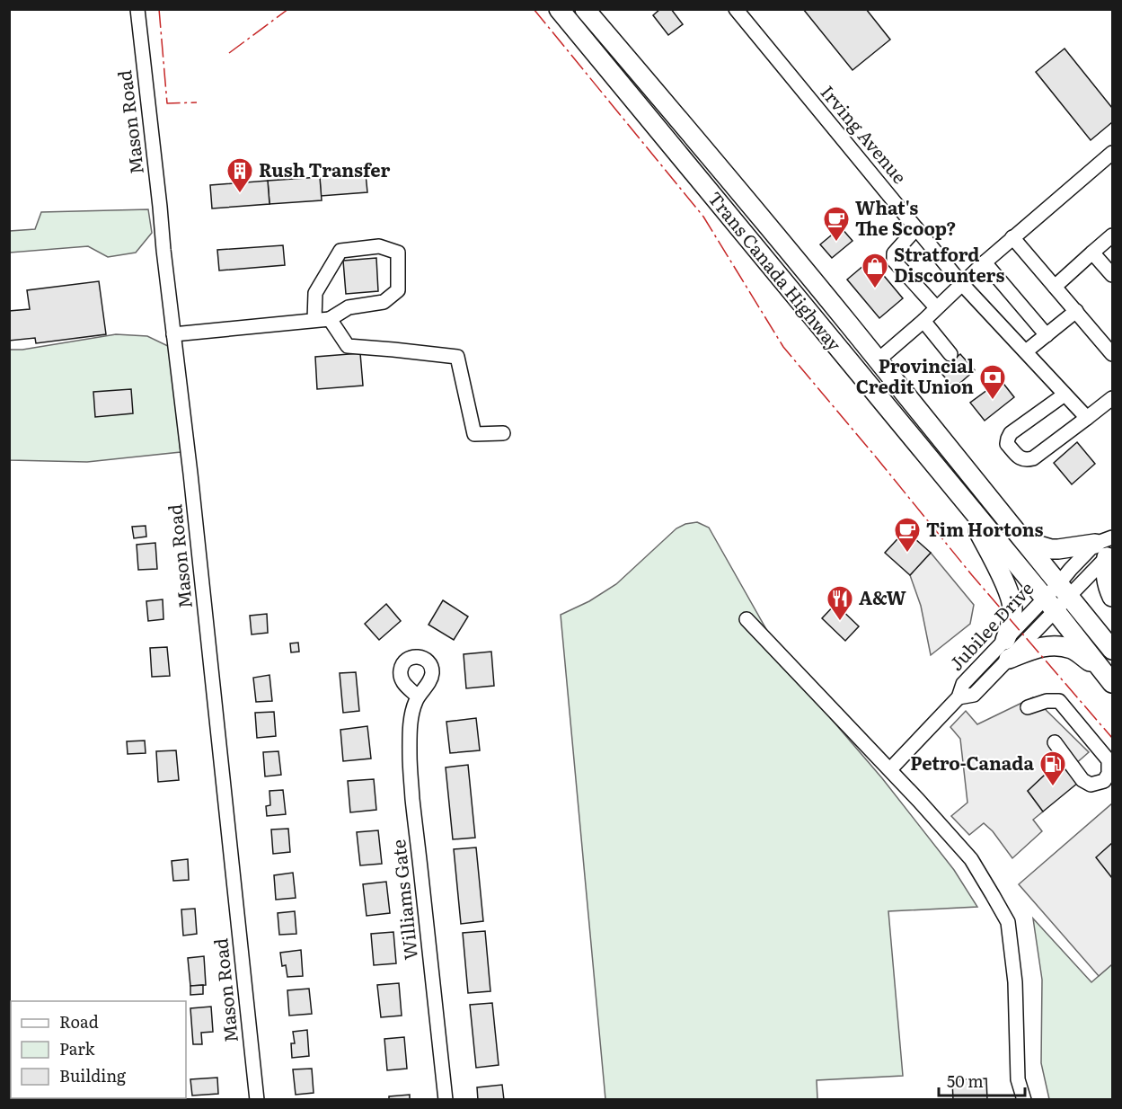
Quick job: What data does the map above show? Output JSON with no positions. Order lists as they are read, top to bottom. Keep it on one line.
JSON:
{"streets":{"highway":["Trans Canada Highway"],"street":["Mason Road","Irving Avenue","Jubilee Drive","Williams Gate"]},"crossings":[["Trans Canada Highway","Jubilee Drive"]],"places":{"building":["Rush Transfer"],"cafe":["What's The Scoop?","Tim Hortons"],"shop":["Stratford Discounters"],"bank":["Provincial Credit Union"],"restaurant":["A&W"],"fuel station":["Petro-Canada"]},"legend":["Road","Park","Building"],"scale_bar":"50 m"}
